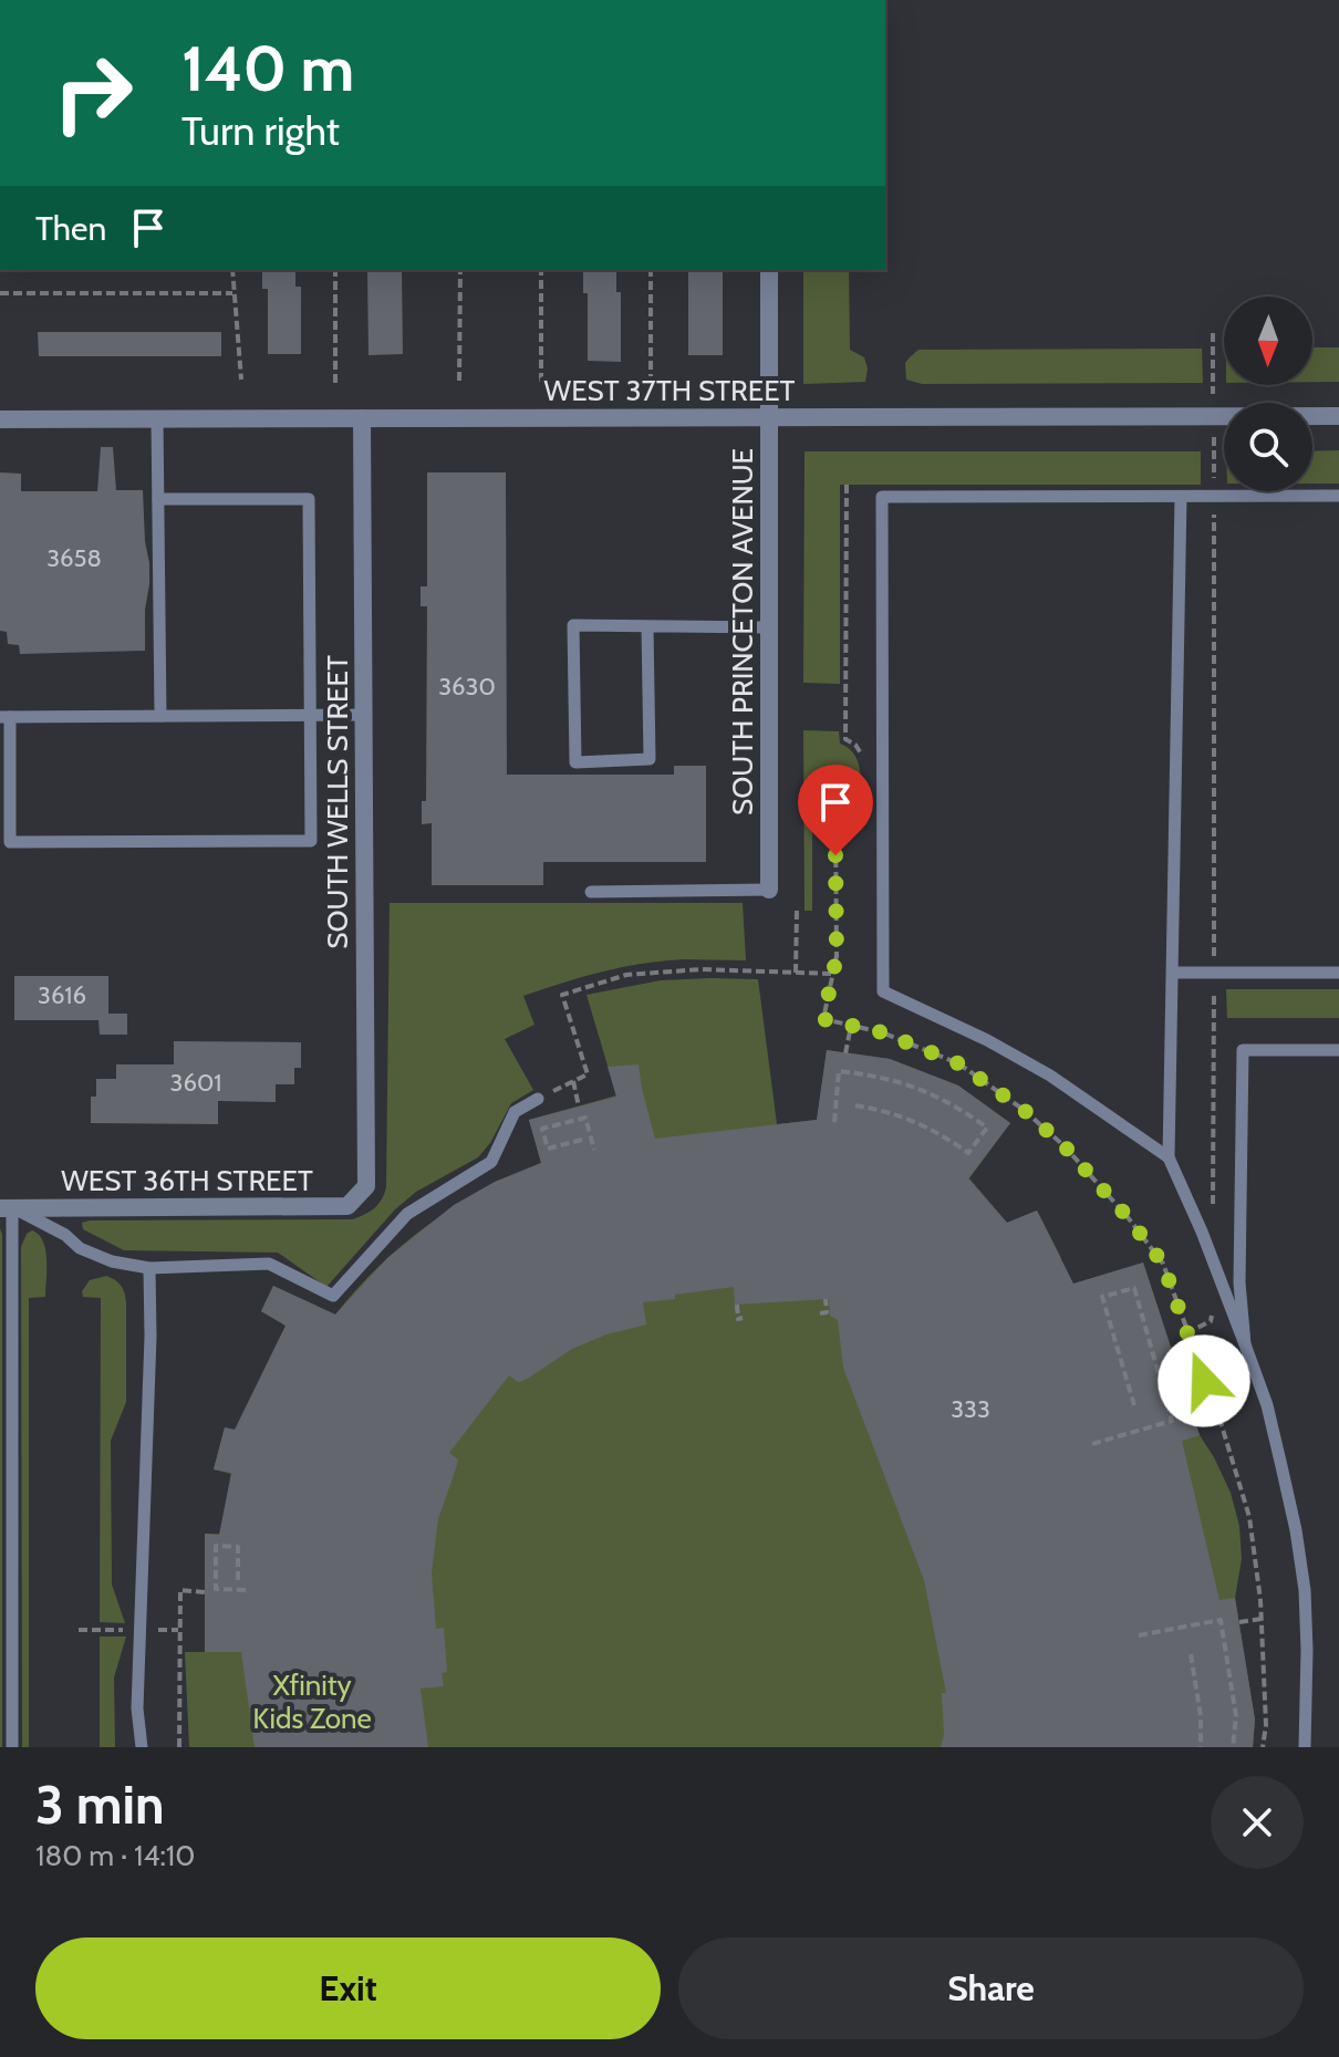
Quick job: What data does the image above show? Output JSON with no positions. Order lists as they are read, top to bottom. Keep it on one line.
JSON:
{"streets":{"street":["WEST 37TH STREET","SOUTH PRINCETON AVENUE","SOUTH WELLS STREET","WEST 36TH STREET"]},"crossings":[["WEST 37TH STREET","SOUTH PRINCETON AVENUE"],["WEST 37TH STREET","SOUTH WELLS STREET"],["SOUTH WELLS STREET","WEST 36TH STREET"]],"parks":["Xfinity Kids Zone"],"house_numbers":["3658","3630","3616","3601","333"],"north":"bottom","page":{"turn":["140 m","Turn right"],"then":"Then","heading":["3 min","180 m · 14:10"],"buttons":["Exit","Share"]}}
